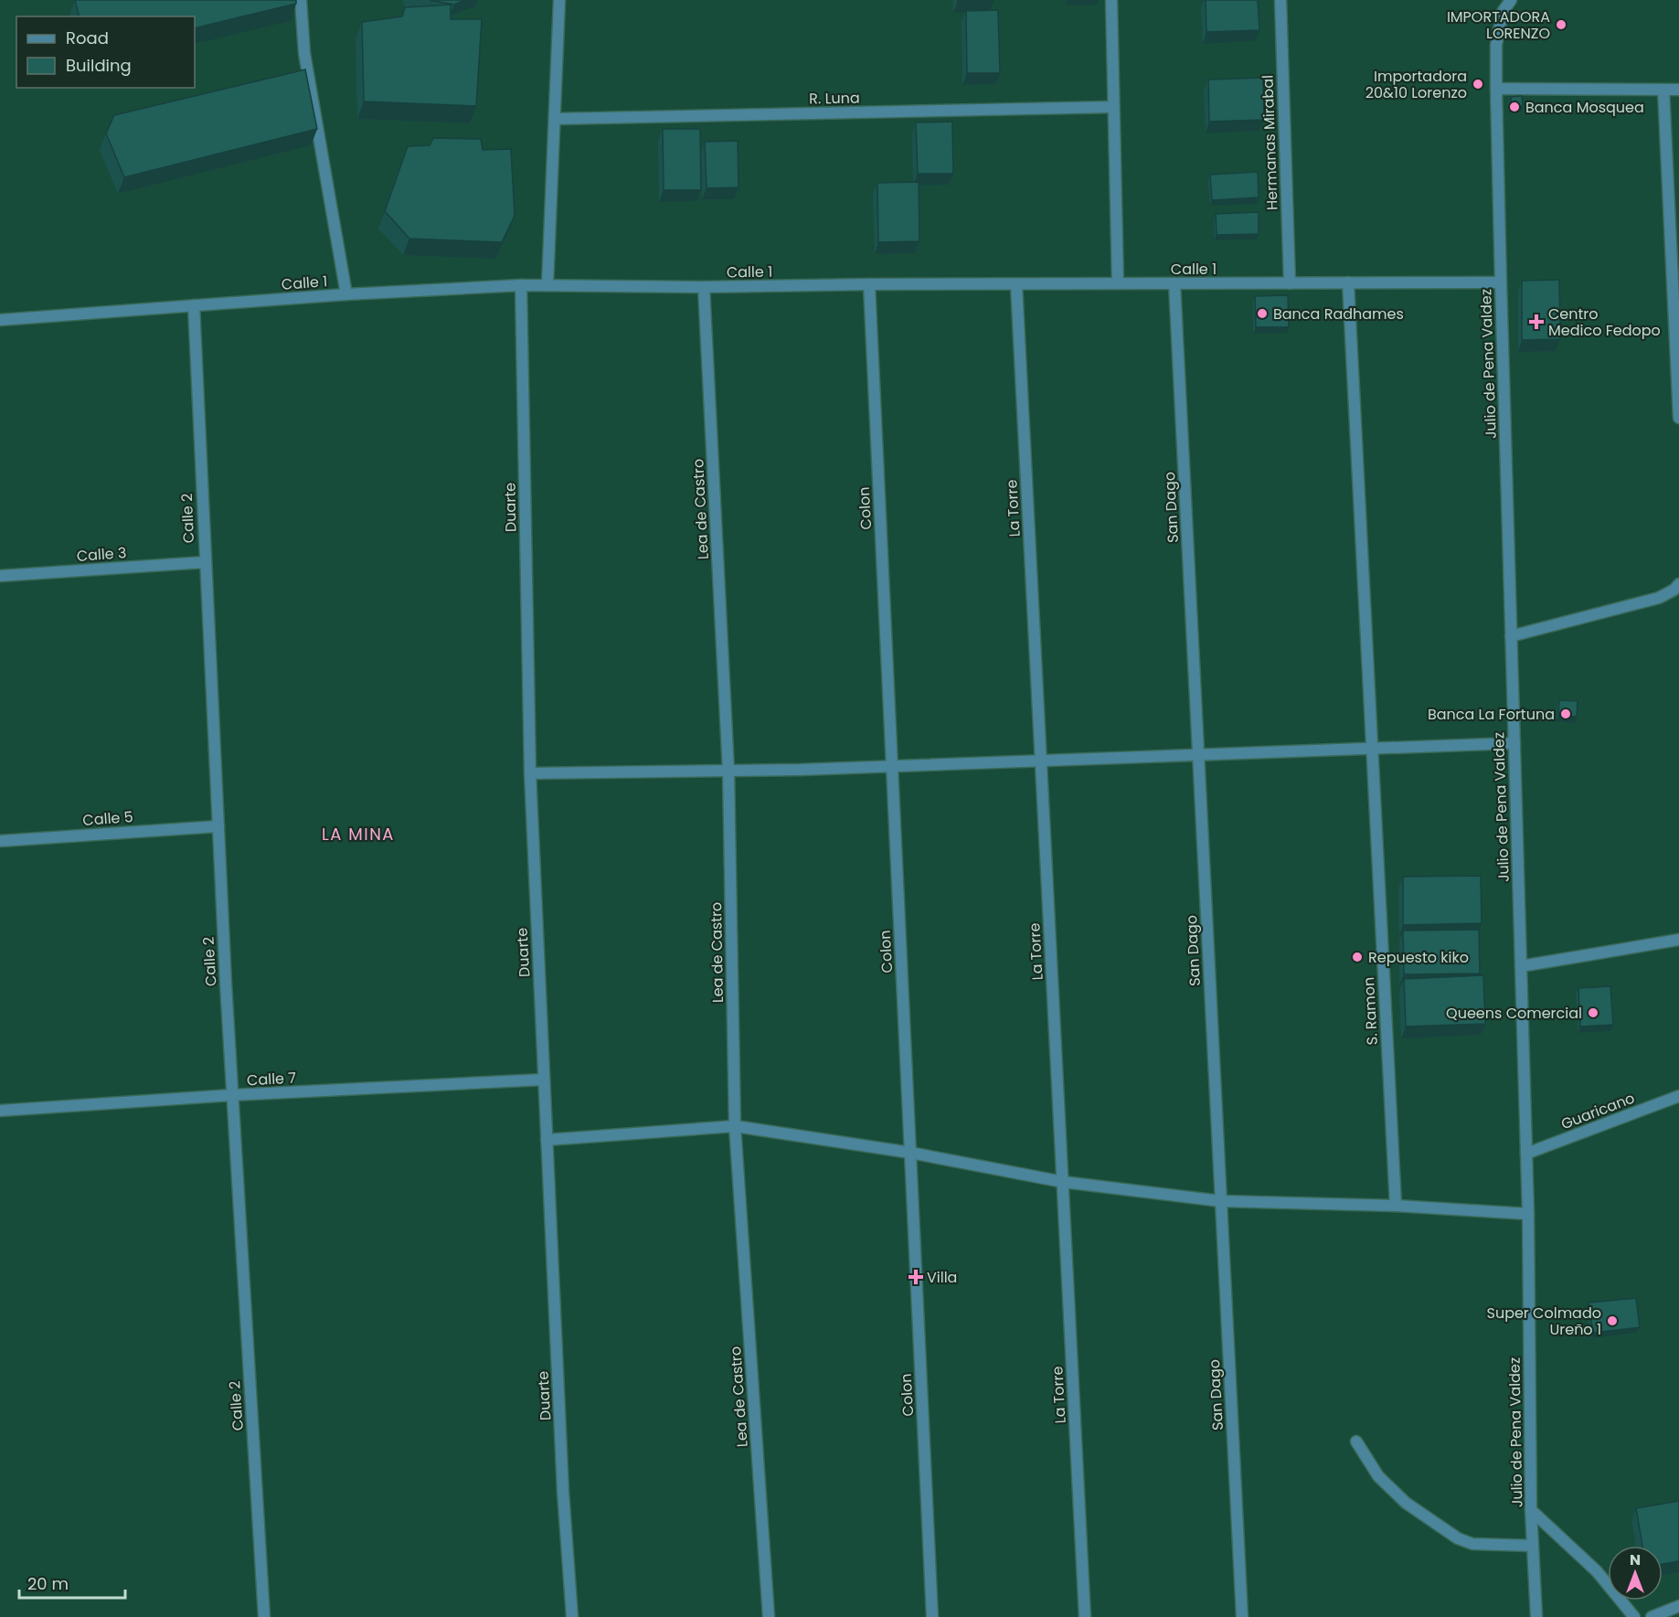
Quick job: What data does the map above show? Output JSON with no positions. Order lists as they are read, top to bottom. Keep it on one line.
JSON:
{"streets":{"street":["R. Luna","Hermanas Mirabal","Calle 1","Julio de Pena Valdez","Duarte","San Dago","Colon","La Torre","Lea de Castro","Calle 2","Calle 3","Calle 5","S. Ramon","Calle 7","Guaricano"]},"crossings":[["Hermanas Mirabal","Calle 1"],["Calle 1","Julio de Pena Valdez"],["Calle 1","Duarte"],["Calle 1","San Dago"],["Calle 1","Colon"],["Calle 1","La Torre"],["Calle 1","Lea de Castro"],["Calle 1","Calle 2"],["Calle 1","S. Ramon"],["Julio de Pena Valdez","Guaricano"],["Duarte","Calle 7"],["Calle 2","Calle 3"],["Calle 2","Calle 5"],["Calle 2","Calle 7"]],"districts":["LA MINA"],"places":{"other":["IMPORTADORA LORENZO","Importadora 20&10 Lorenzo","Banca Mosquea","Banca Radhames","Banca La Fortuna","Repuesto kiko","Queens Comercial","Super Colmado Ureño 1"],"health":["Centro Medico Fedopo","Villa"]},"legend":["Road","Building"],"scale_bar":"20 m","north":"top"}
